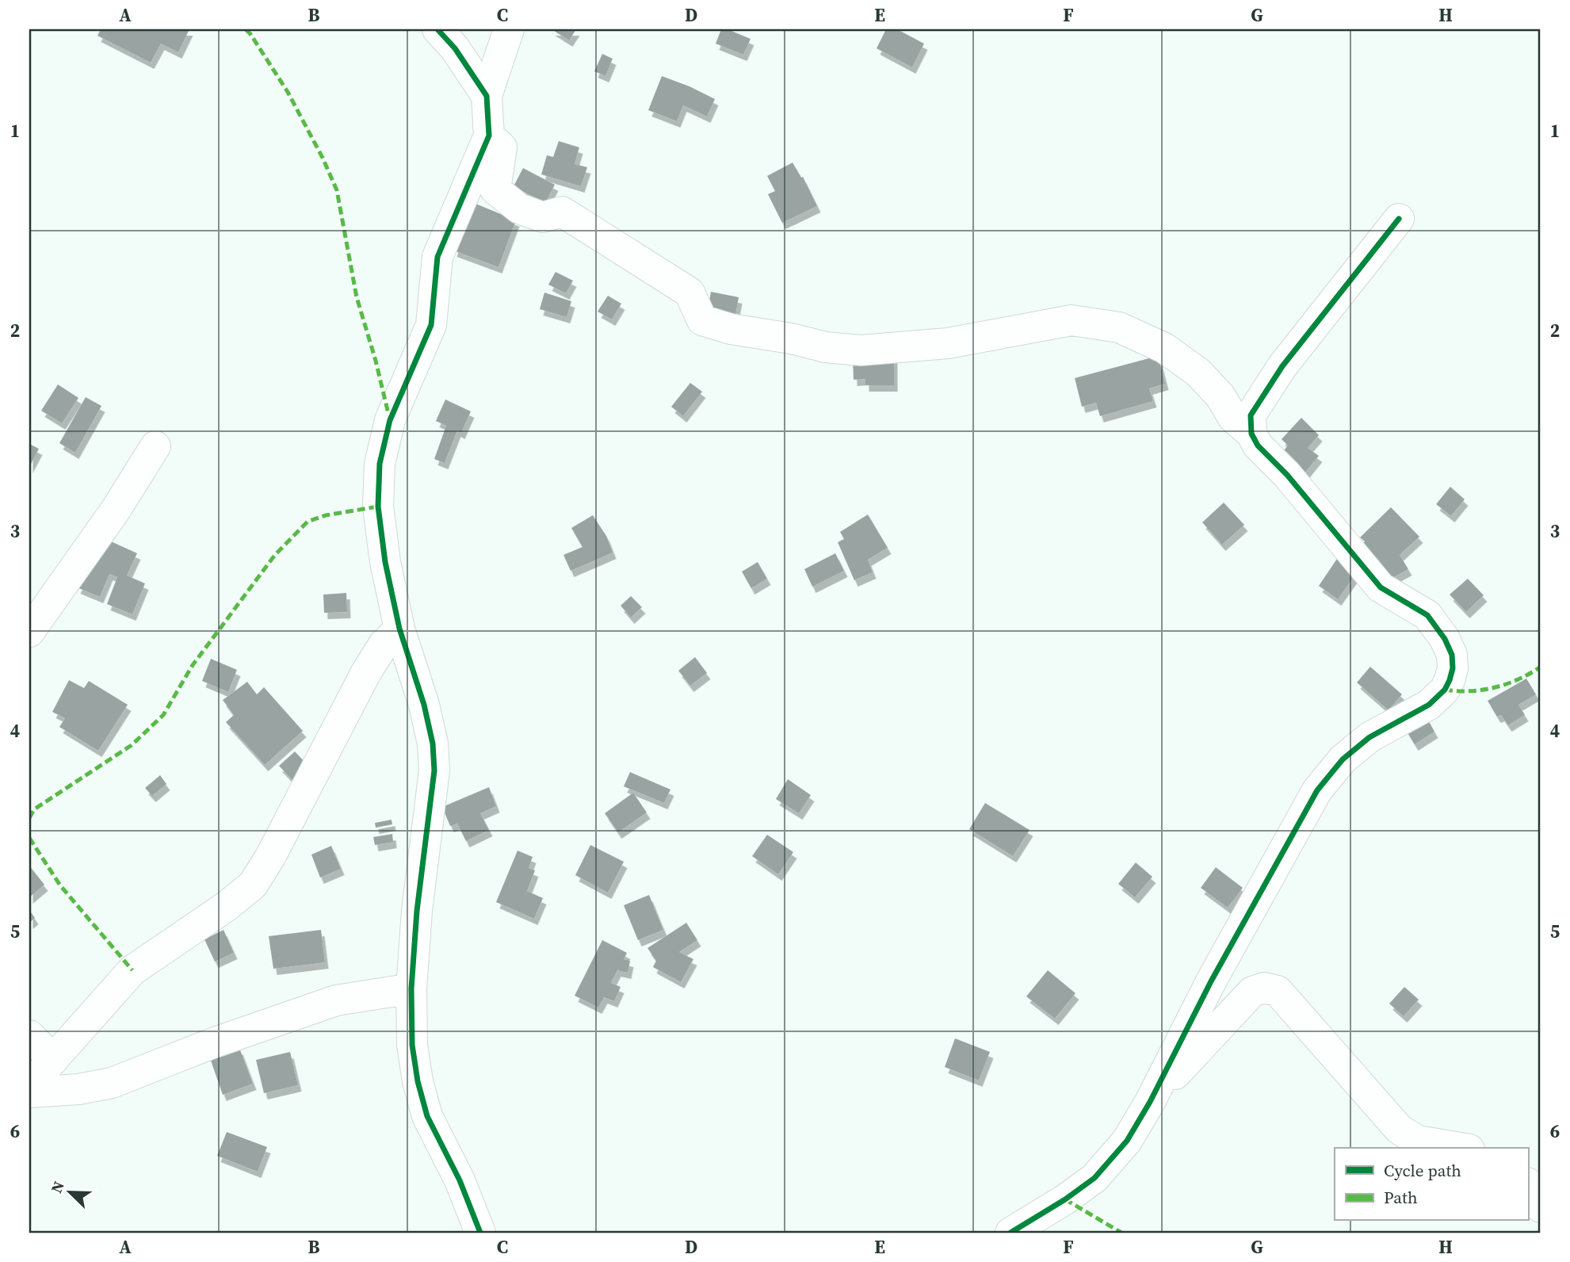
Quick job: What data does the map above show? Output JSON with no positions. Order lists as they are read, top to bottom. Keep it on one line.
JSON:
{"legend":["Cycle path","Path"],"north":"top left","grid":{"columns":["A","B","C","D","E","F","G","H"],"rows":["1","2","3","4","5","6"]}}
